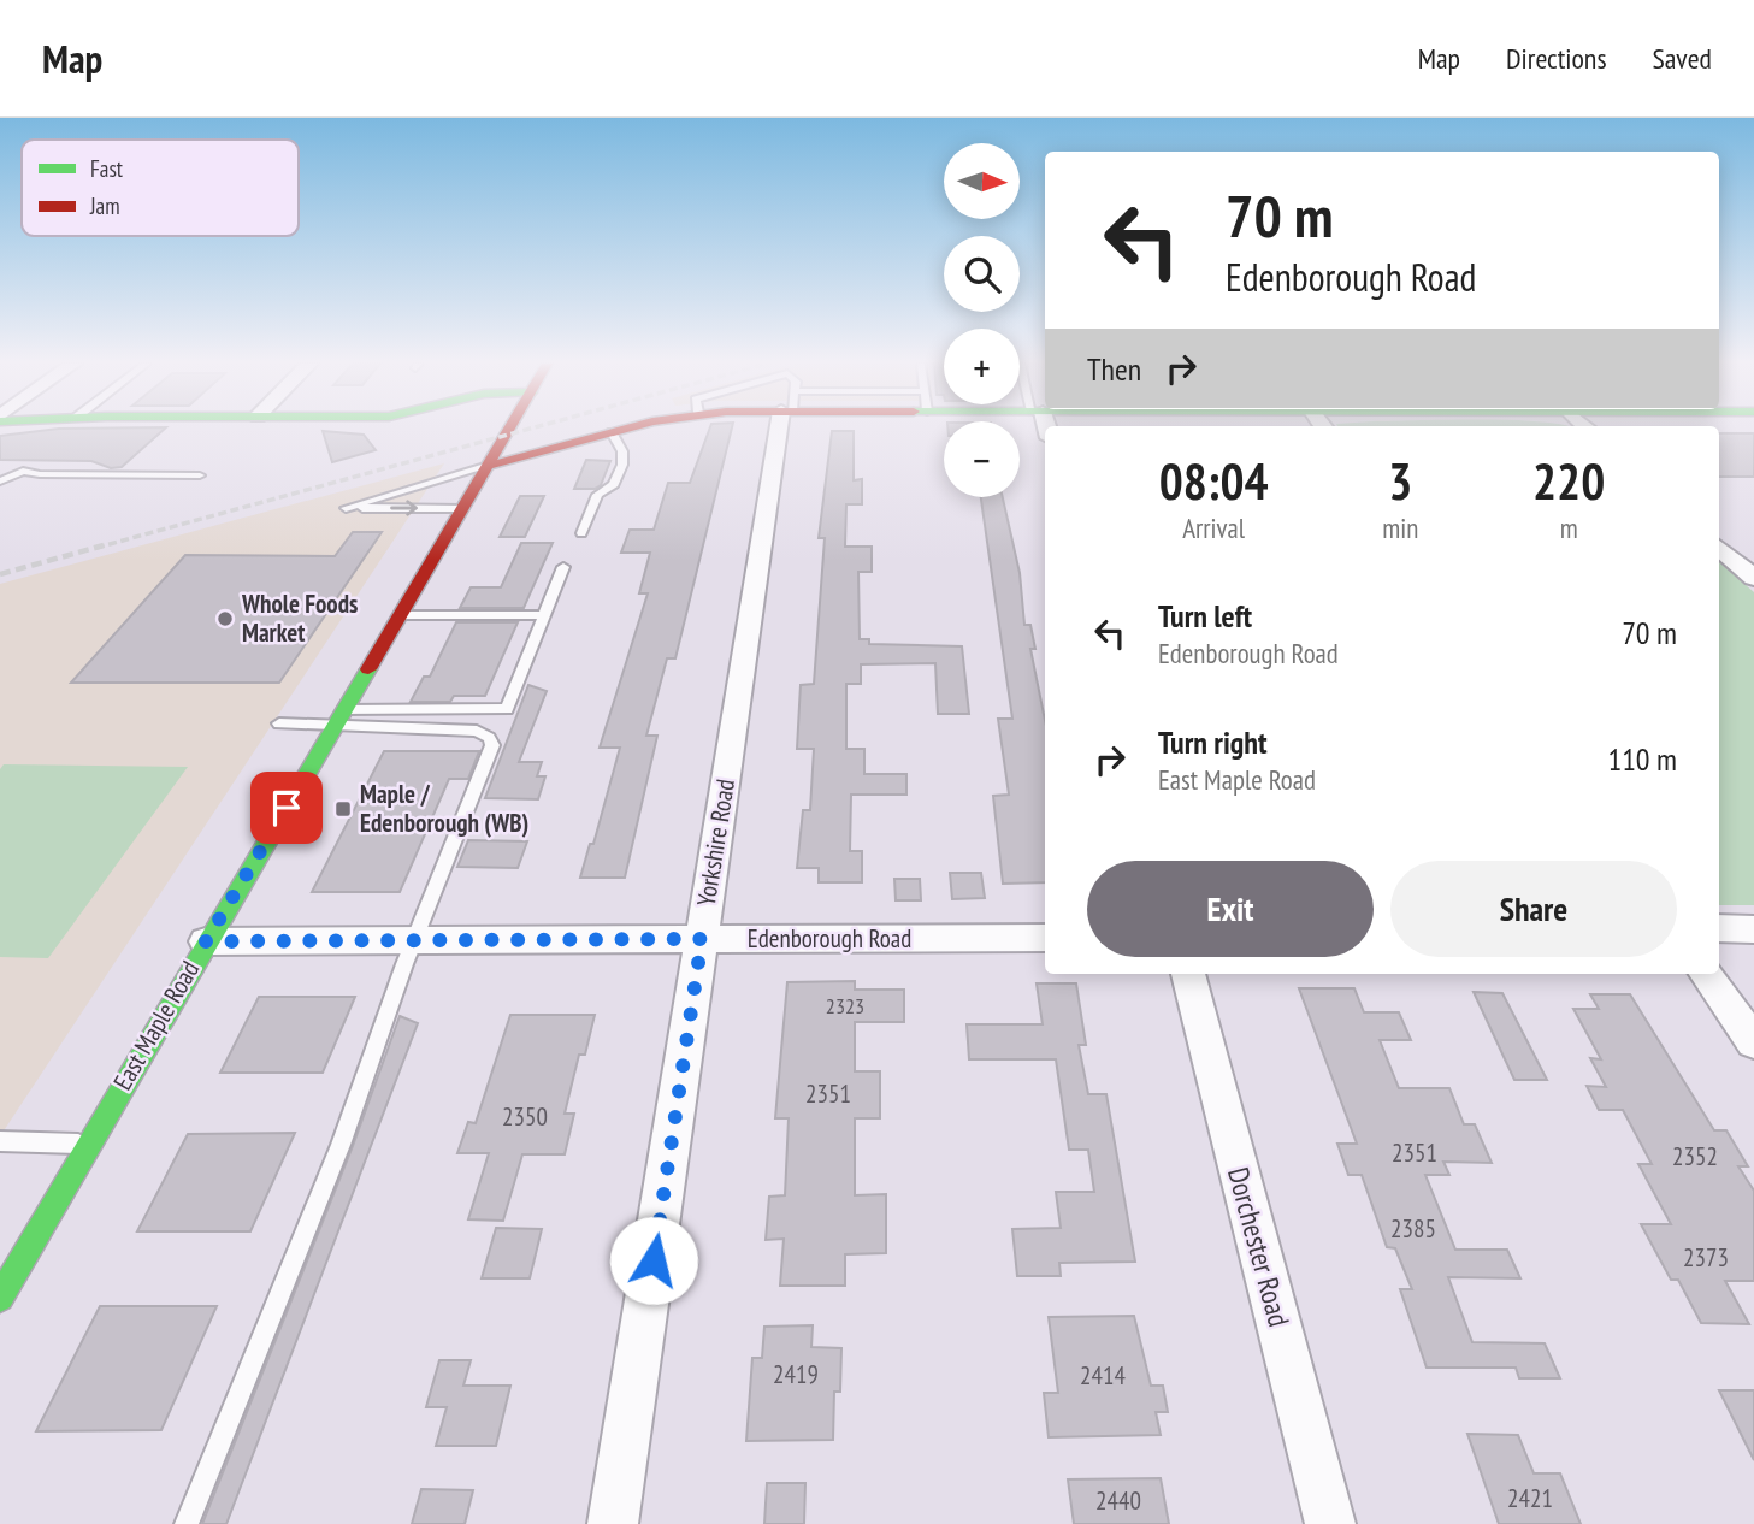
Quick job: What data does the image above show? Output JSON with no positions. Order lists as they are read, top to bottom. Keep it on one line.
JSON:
{"streets":{"street":["Yorkshire Road","Edenborough Road","East Maple Road","Dorchester Road"]},"crossings":[["Yorkshire Road","Edenborough Road"],["Edenborough Road","East Maple Road"]],"places":{"other":["Whole Foods Market"],"transit":["Maple / Edenborough (WB)"]},"house_numbers":["2323","2351","2350","2351","2352","2385","2373","2419","2414","2421","2440"],"legend":["Fast","Jam"],"north":"right","page":{"header":"Map","nav":["Map","Directions","Saved"],"map_buttons":["+","−"],"turn":["70 m","Edenborough Road"],"then":"Then","eta":["08:04","Arrival","3","min","220","m"],"list":[{"name":"Turn left","note":"Edenborough Road","value":"70 m"},{"name":"Turn right","note":"East Maple Road","value":"110 m"}],"buttons":["Exit","Share"]}}
